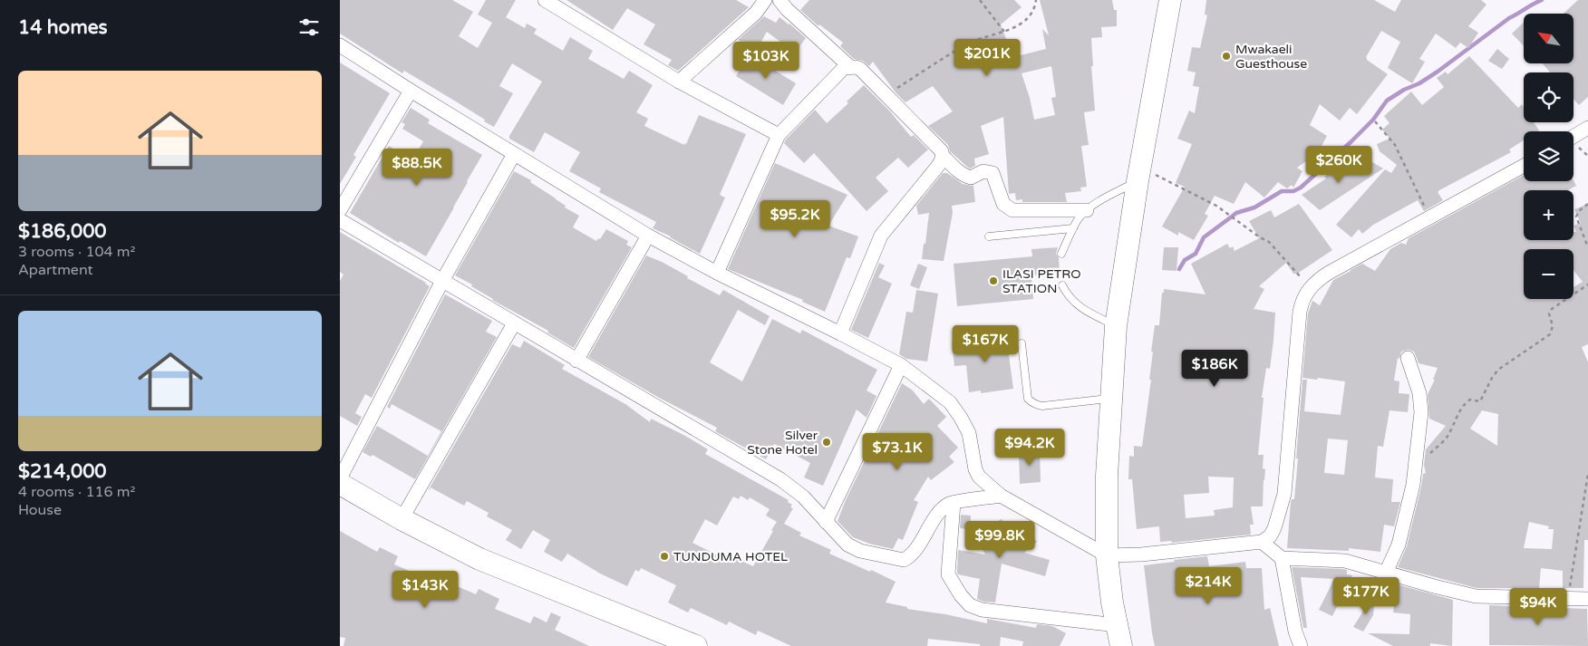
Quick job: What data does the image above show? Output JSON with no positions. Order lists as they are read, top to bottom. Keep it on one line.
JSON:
{"places":["Mwakaeli Guesthouse","ILASI PETRO STATION","Silver Stone Hotel","TUNDUMA HOTEL"],"north":"top left","page":{"heading":"14 homes","map_buttons":["+","−"],"price":["$201K","$103K","$260K","$88.5K","$95.2K","$167K","$186K","$94.2K","$73.1K","$99.8K","$214K","$143K","$177K","$94K"],"list":[{"name":"$186,000","note":"3 rooms · 104 m² · Apartment"},{"name":"$214,000","note":"4 rooms · 116 m² · House"}]}}
